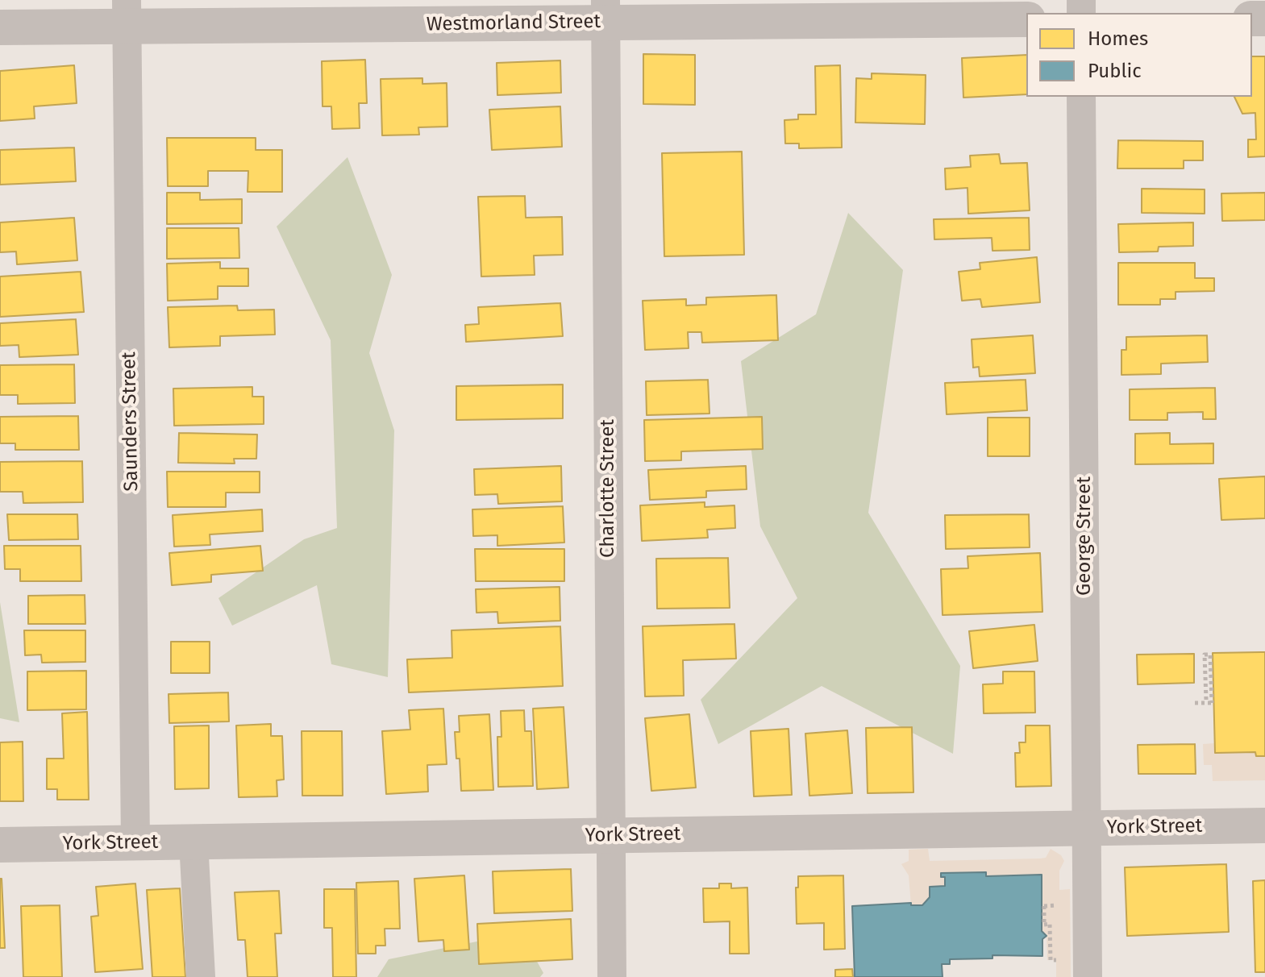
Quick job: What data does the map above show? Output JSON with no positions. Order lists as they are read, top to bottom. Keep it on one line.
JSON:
{"streets":{"street":["Westmorland Street","Saunders Street","Charlotte Street","George Street","York Street"]},"crossings":[["Westmorland Street","Saunders Street"],["Westmorland Street","Charlotte Street"],["Saunders Street","York Street"],["Charlotte Street","York Street"],["George Street","York Street"]],"legend":["Homes","Public"]}
